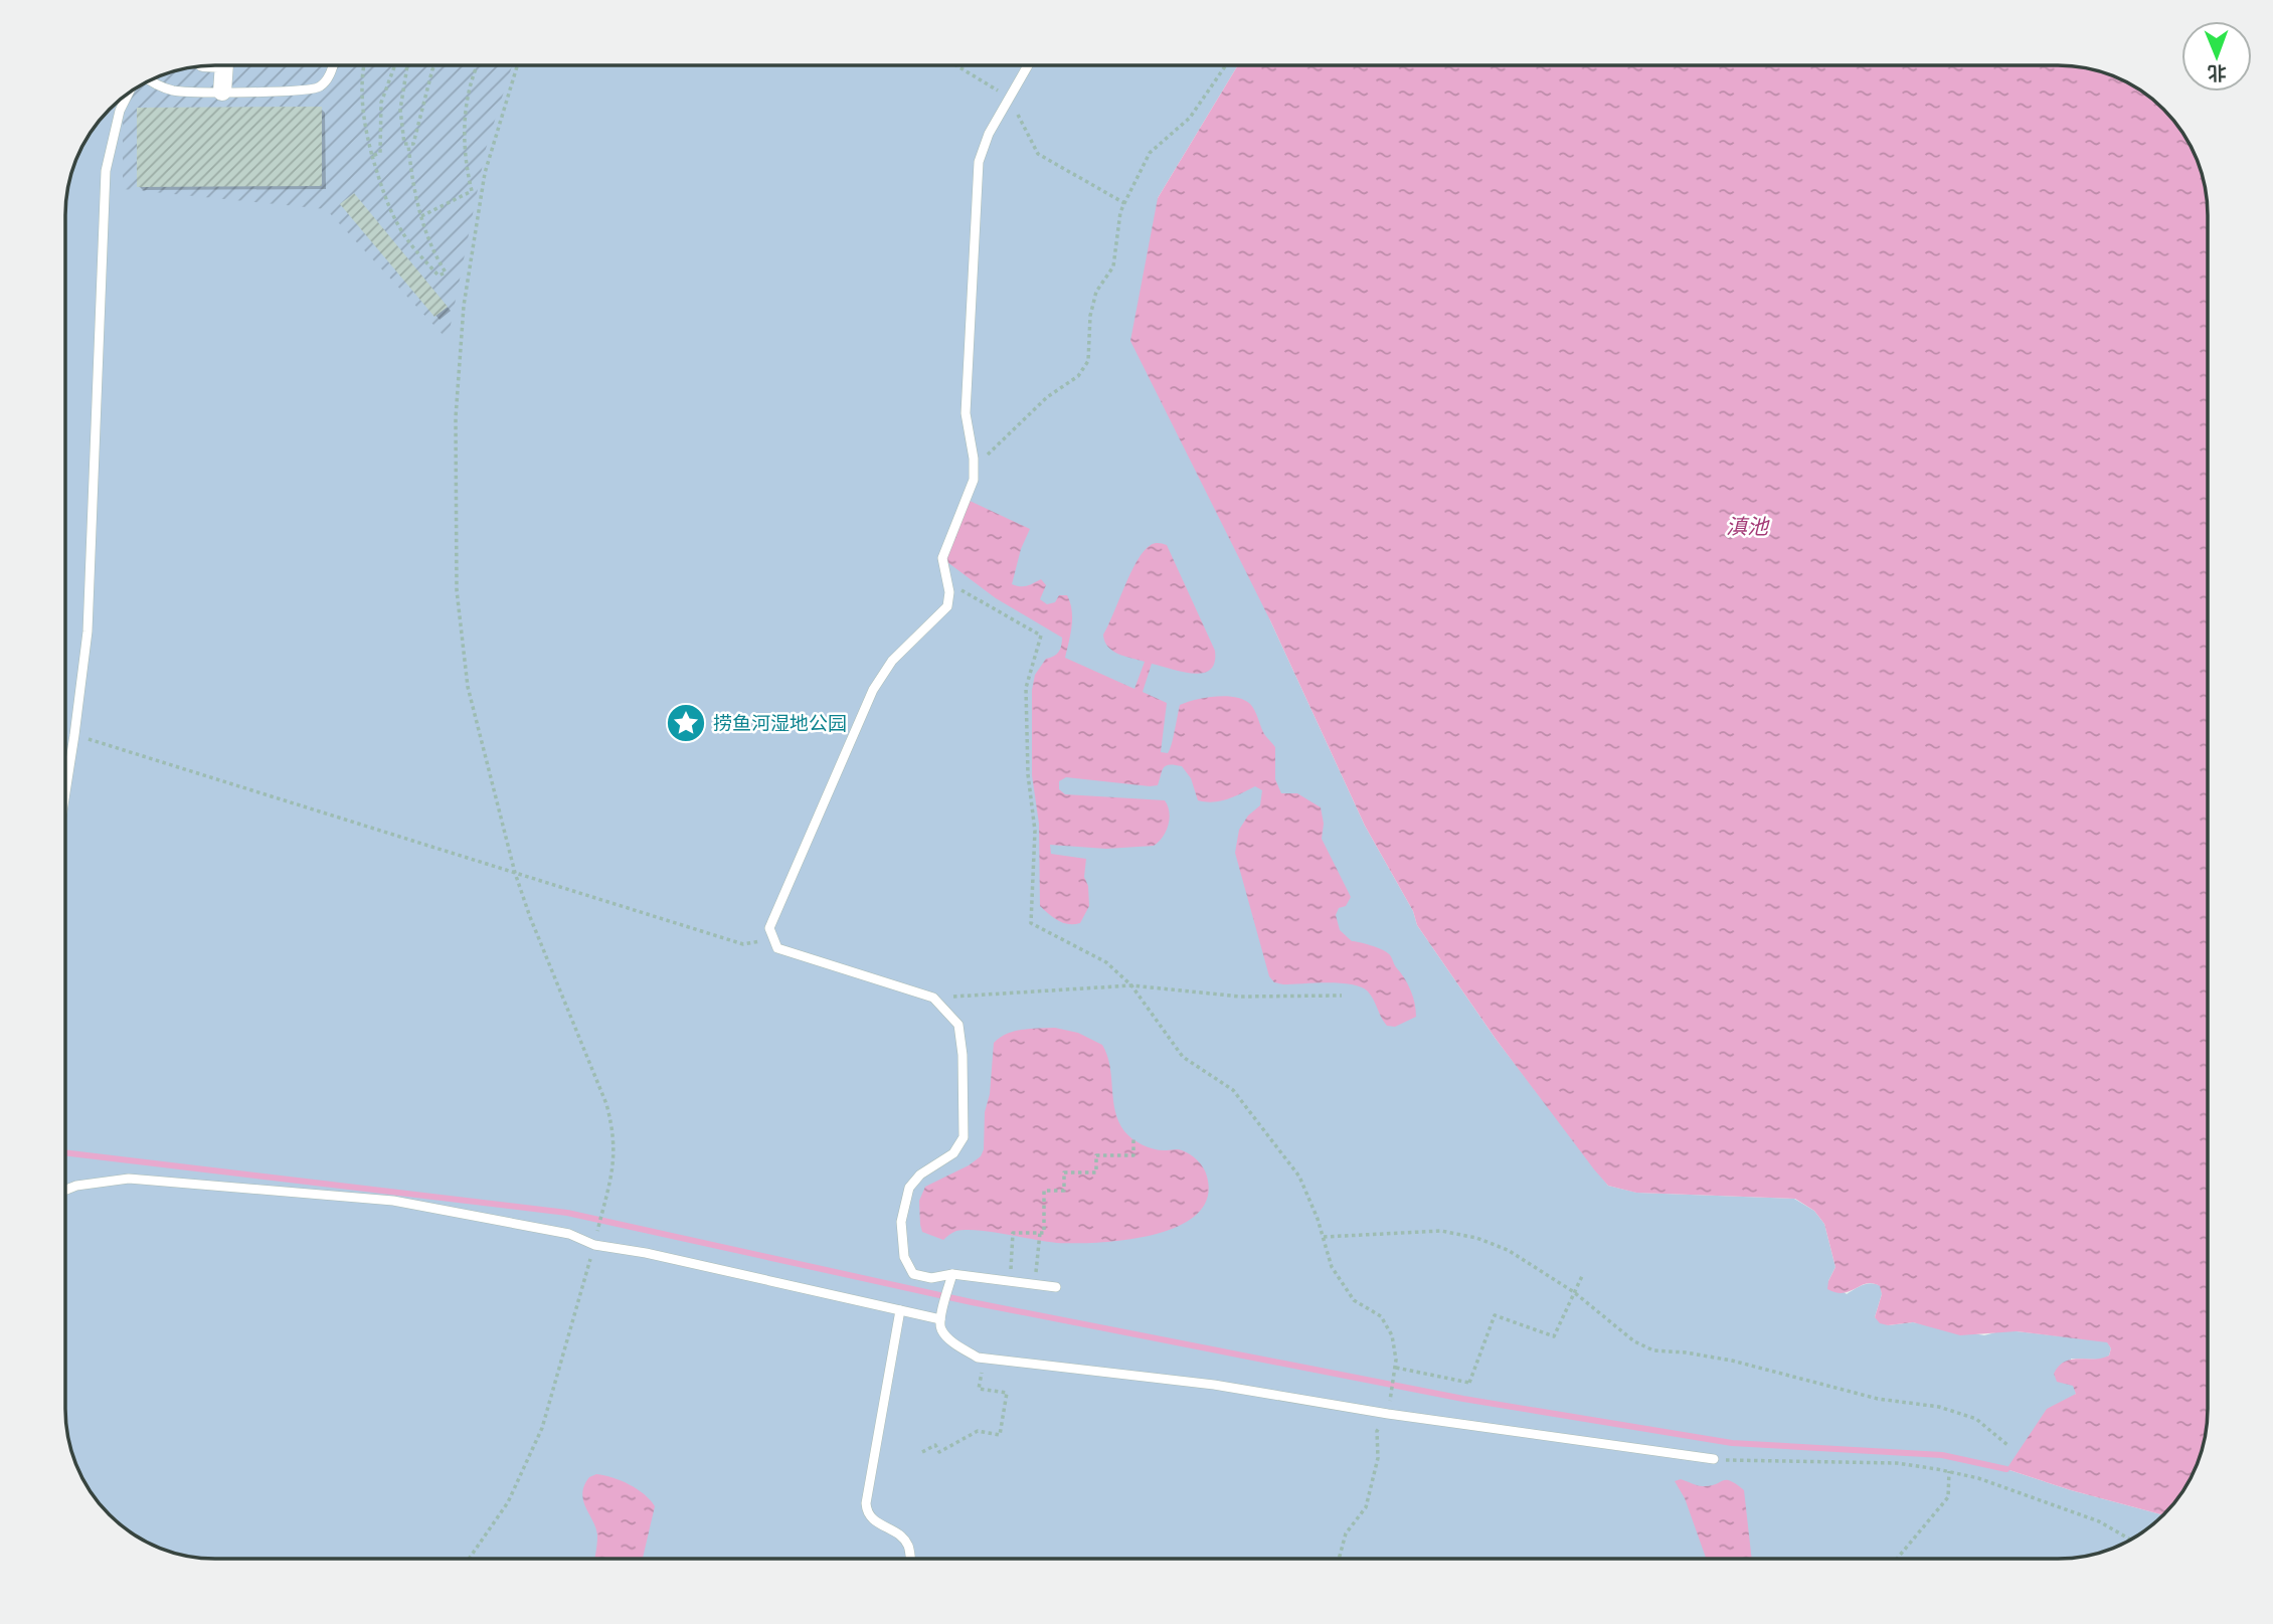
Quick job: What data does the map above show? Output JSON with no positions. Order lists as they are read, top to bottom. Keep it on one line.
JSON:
{"water":["滇池"],"places":{"place":["捞鱼河湿地公园"]},"north":"bottom"}
